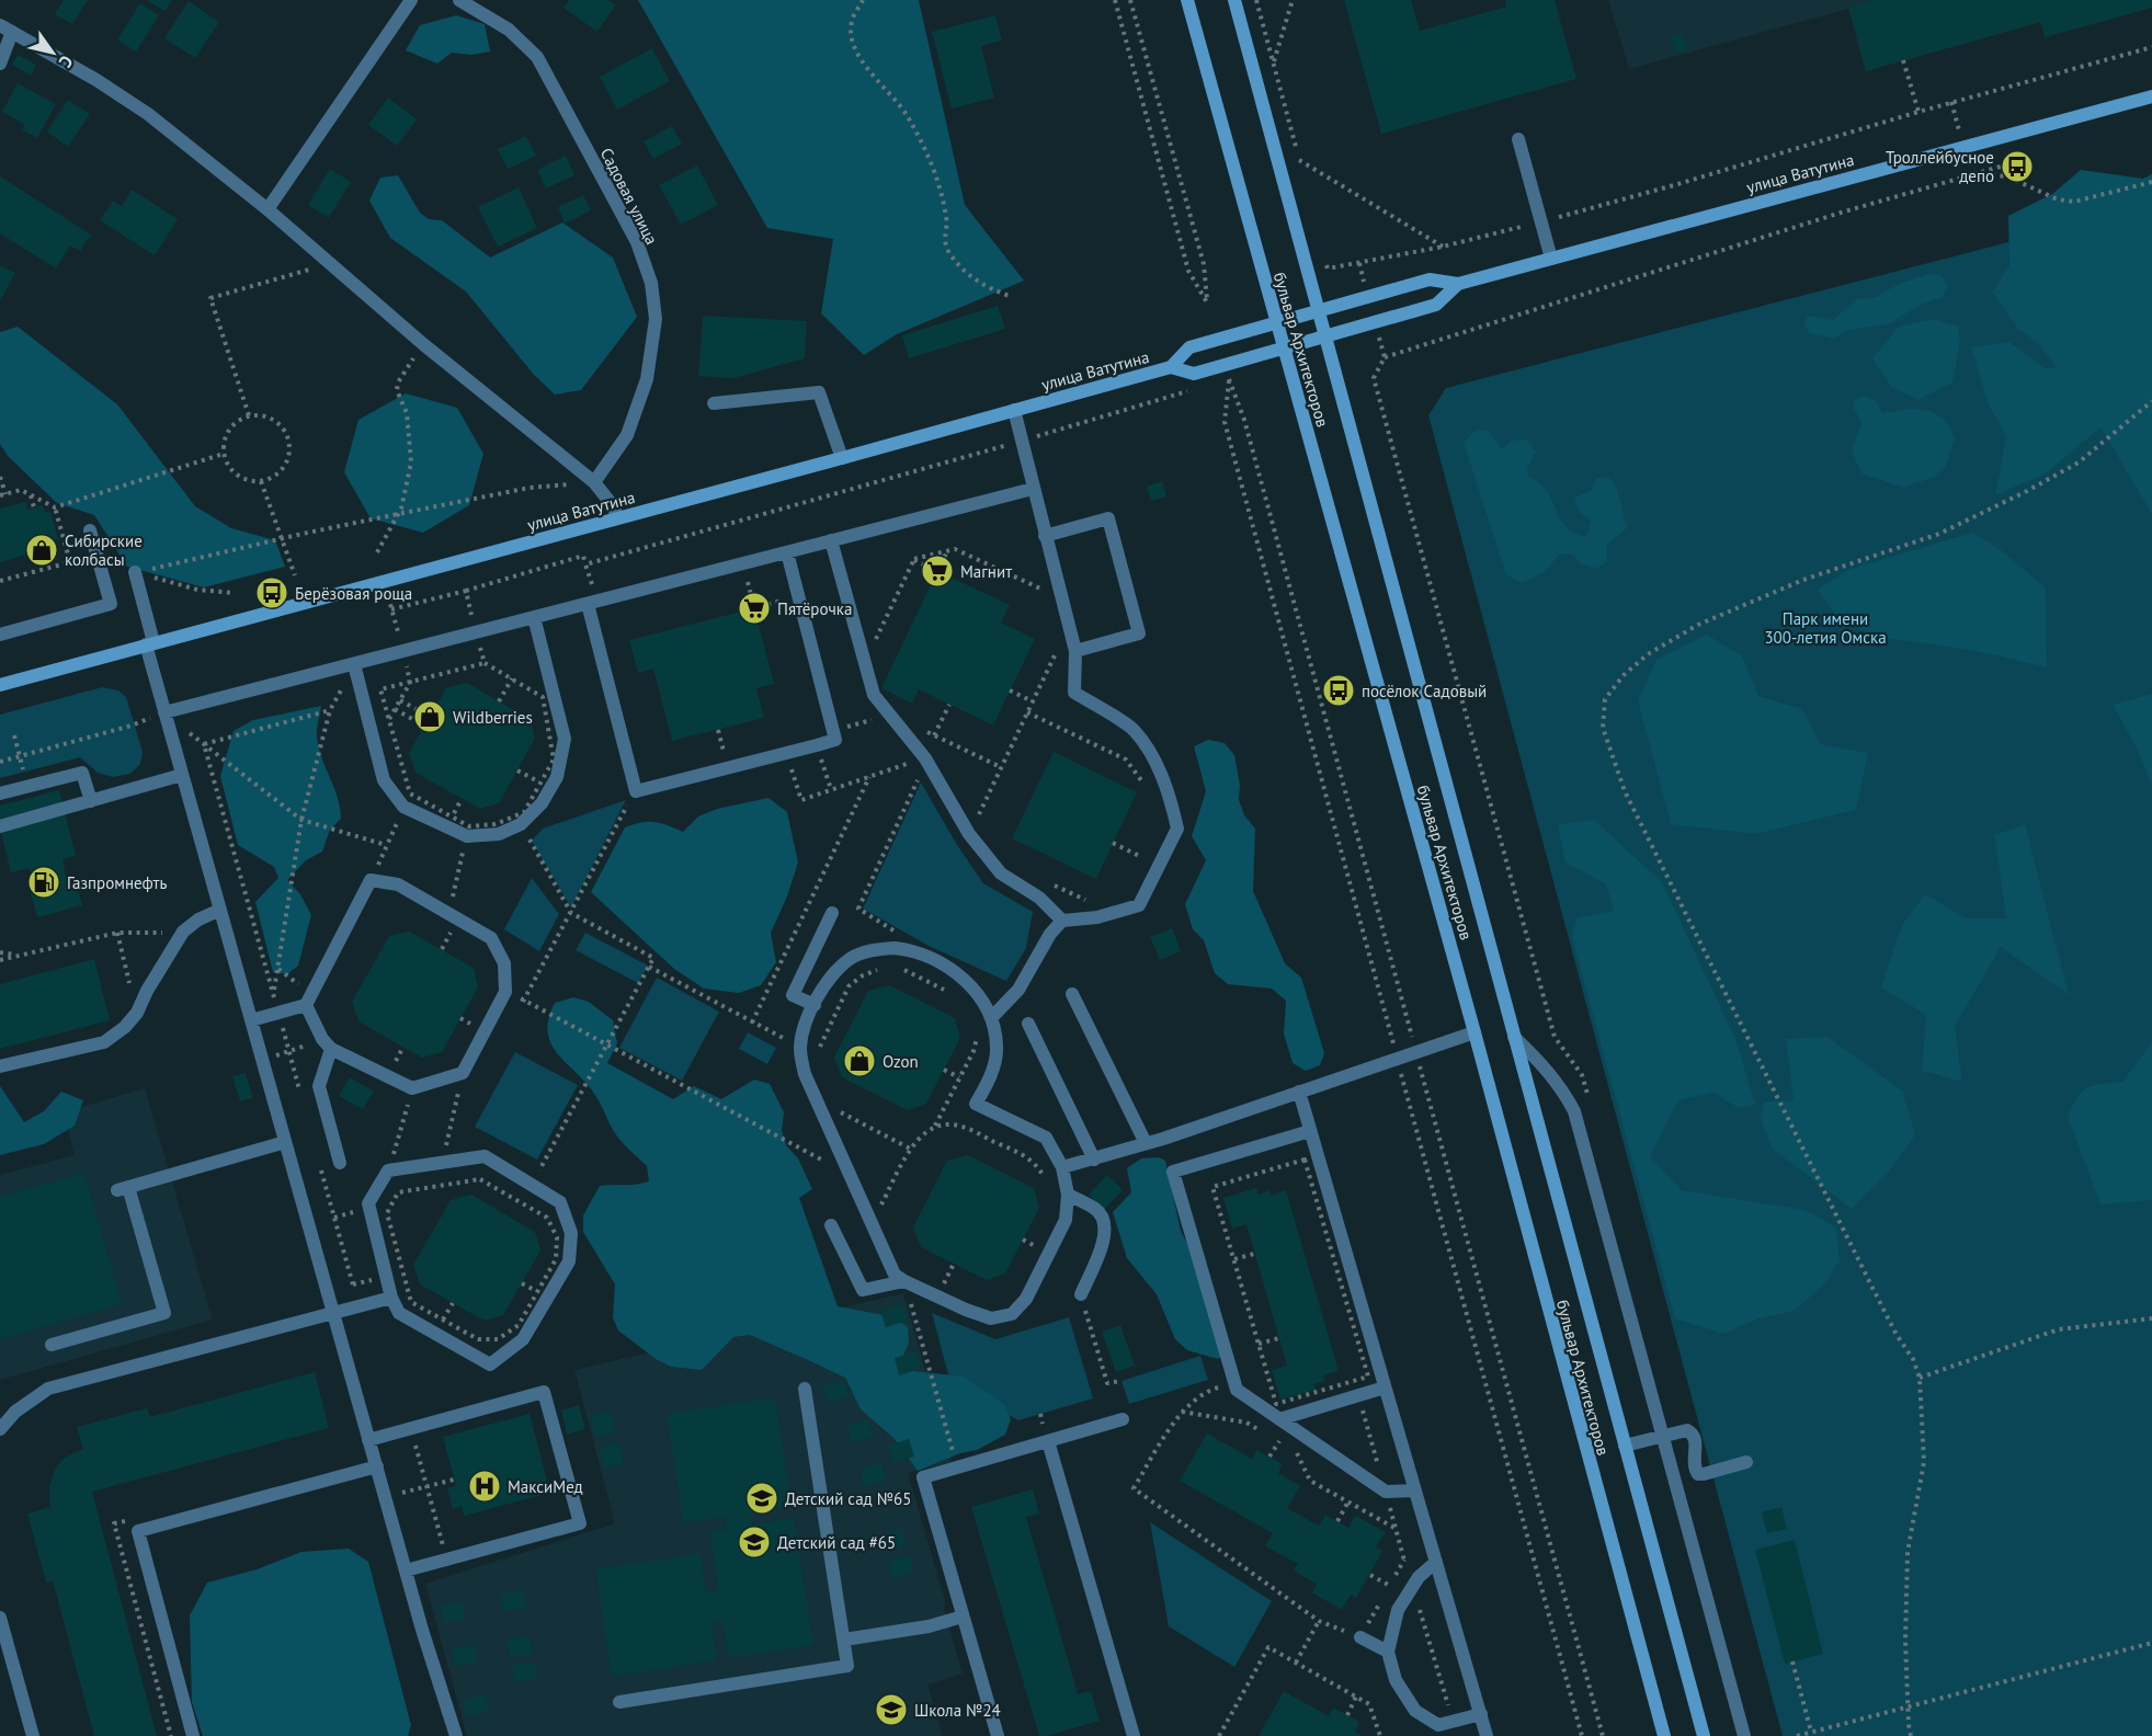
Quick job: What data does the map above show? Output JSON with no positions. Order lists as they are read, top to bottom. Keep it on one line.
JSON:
{"streets":{"main road":["улица Ватутина","бульвар Архитекторов"],"street":["Садовая улица"]},"crossings":[["улица Ватутина","бульвар Архитекторов"]],"parks":["Парк имени 300-летия Омска"],"places":{"bus stop":["Троллейбусное депо","Берёзовая роща","посёлок Садовый"],"shop":["Сибирские колбасы","Wildberries","Ozon"],"supermarket":["Магнит","Пятёрочка"],"fuel station":["Газпромнефть"],"hospital":["МаксиМед"],"school or university":["Детский сад №65","Детский сад #65","Школа №24"]},"north":"bottom right"}
